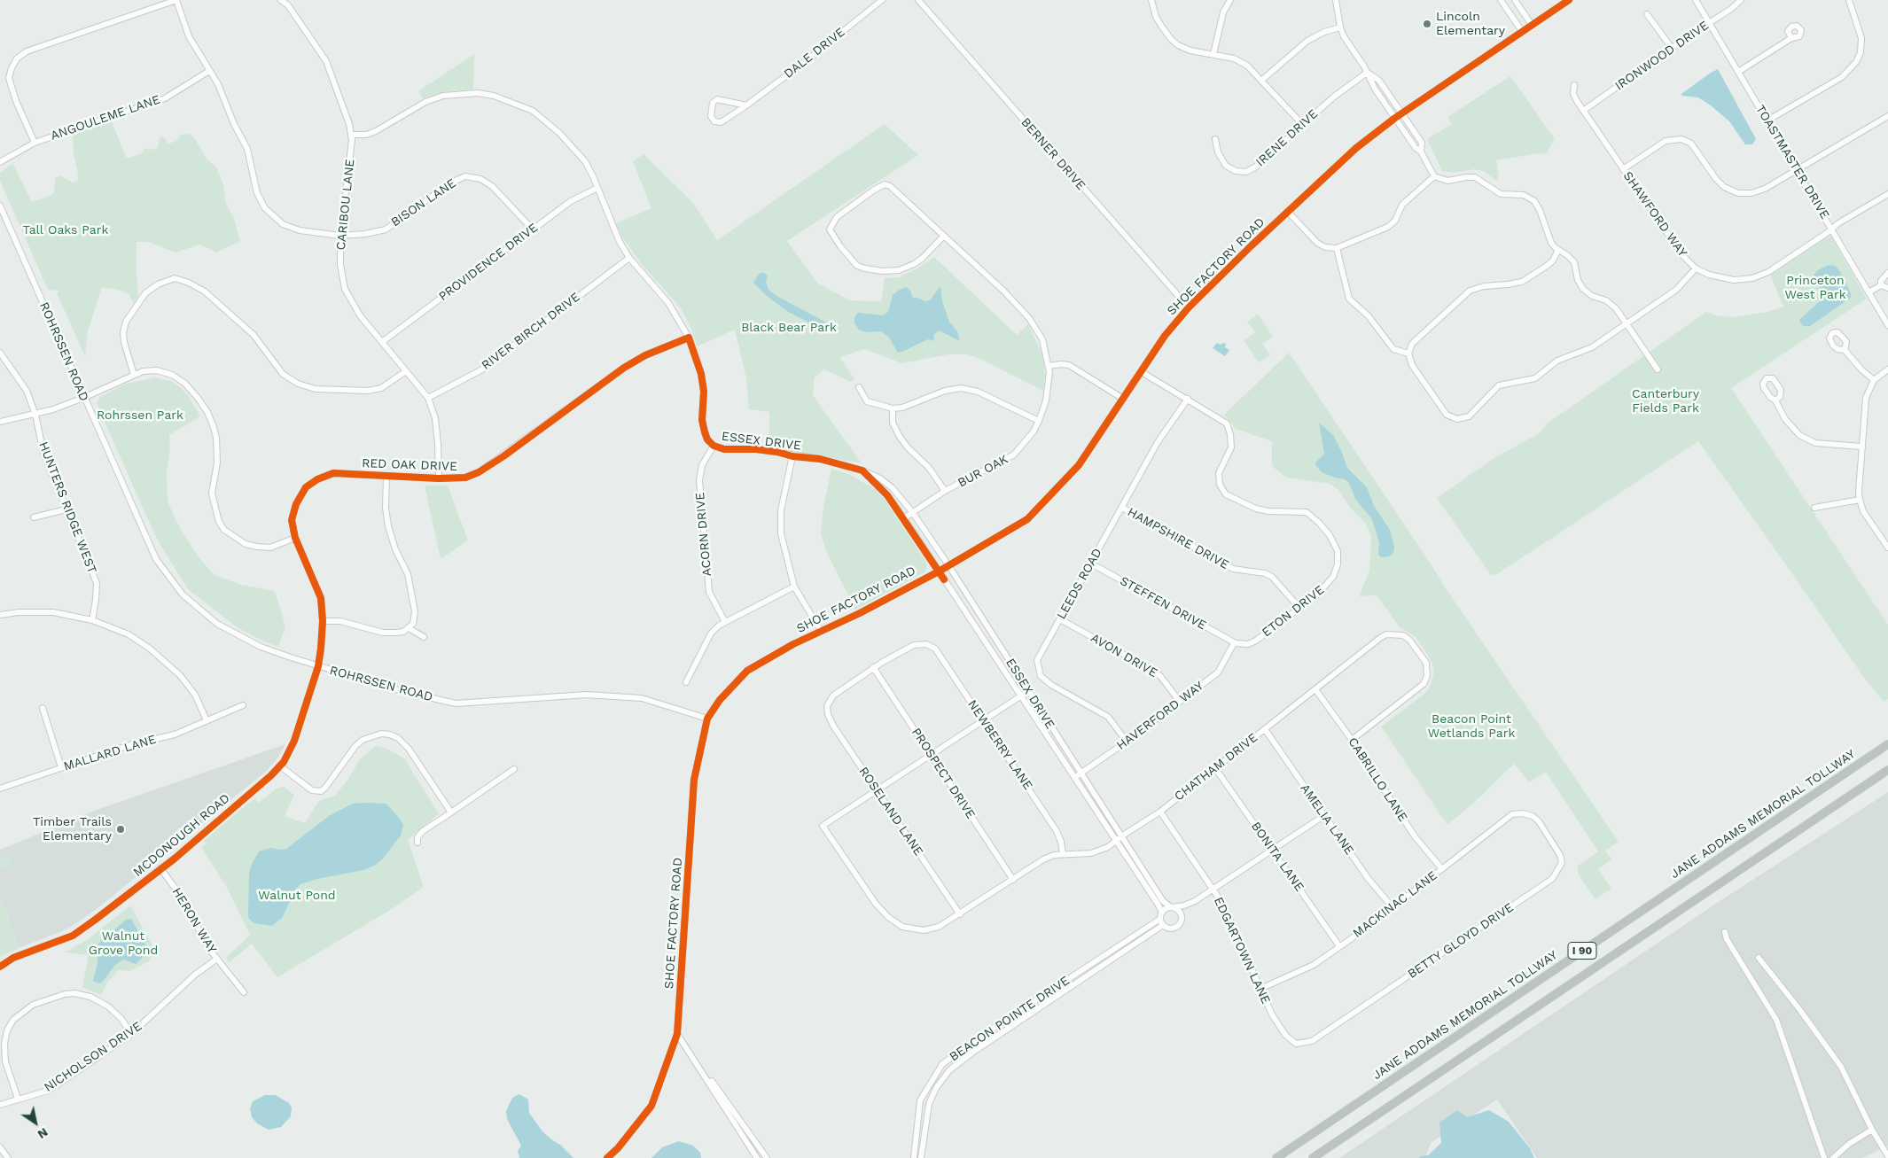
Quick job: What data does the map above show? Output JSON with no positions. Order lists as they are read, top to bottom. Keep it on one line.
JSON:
{"streets":{"highway":["JANE ADDAMS MEMORIAL TOLLWAY","I 90"],"street":["DALE DRIVE","IRONWOOD DRIVE","ANGOULEME LANE","IRENE DRIVE","BERNER DRIVE","TOASTMASTER DRIVE","BISON LANE","CARIBOU LANE","SHAWFORD WAY","PROVIDENCE DRIVE","SHOE FACTORY ROAD","RIVER BIRCH DRIVE","ROHRSSEN ROAD","ESSEX DRIVE","RED OAK DRIVE","BUR OAK","HUNTERS RIDGE WEST","ACORN DRIVE","HAMPSHIRE DRIVE","LEEDS ROAD","STEFFEN DRIVE","ETON DRIVE","AVON DRIVE","HAVERFORD WAY","NEWBERRY LANE","MALLARD LANE","CHATHAM DRIVE","PROSPECT DRIVE","CABRILLO LANE","ROSELAND LANE","AMELIA LANE","MCDONOUGH ROAD","BONITA LANE","MACKINAC LANE","HERON WAY","BETTY GLOYD DRIVE","EDGARTOWN LANE","BEACON POINTE DRIVE","NICHOLSON DRIVE"]},"crossings":[["IRONWOOD DRIVE","TOASTMASTER DRIVE"],["IRONWOOD DRIVE","SHAWFORD WAY"],["ANGOULEME LANE","BISON LANE"],["BERNER DRIVE","SHOE FACTORY ROAD"],["TOASTMASTER DRIVE","SHAWFORD WAY"],["BISON LANE","CARIBOU LANE"],["BISON LANE","PROVIDENCE DRIVE"],["CARIBOU LANE","PROVIDENCE DRIVE"],["CARIBOU LANE","RIVER BIRCH DRIVE"],["CARIBOU LANE","ESSEX DRIVE"],["CARIBOU LANE","RED OAK DRIVE"],["PROVIDENCE DRIVE","ESSEX DRIVE"],["SHOE FACTORY ROAD","ROHRSSEN ROAD"],["SHOE FACTORY ROAD","ESSEX DRIVE"],["SHOE FACTORY ROAD","ETON DRIVE"],["RIVER BIRCH DRIVE","ESSEX DRIVE"],["ROHRSSEN ROAD","RED OAK DRIVE"],["ROHRSSEN ROAD","MCDONOUGH ROAD"],["ESSEX DRIVE","RED OAK DRIVE"],["ESSEX DRIVE","BUR OAK"],["ESSEX DRIVE","ACORN DRIVE"],["ESSEX DRIVE","HAVERFORD WAY"],["ESSEX DRIVE","CHATHAM DRIVE"],["ESSEX DRIVE","BEACON POINTE DRIVE"],["RED OAK DRIVE","MCDONOUGH ROAD"],["HAMPSHIRE DRIVE","LEEDS ROAD"],["HAMPSHIRE DRIVE","ETON DRIVE"],["LEEDS ROAD","STEFFEN DRIVE"],["LEEDS ROAD","ETON DRIVE"],["LEEDS ROAD","AVON DRIVE"],["LEEDS ROAD","HAVERFORD WAY"],["STEFFEN DRIVE","ETON DRIVE"],["STEFFEN DRIVE","HAVERFORD WAY"],["ETON DRIVE","HAVERFORD WAY"],["AVON DRIVE","HAVERFORD WAY"],["NEWBERRY LANE","CHATHAM DRIVE"],["NEWBERRY LANE","PROSPECT DRIVE"],["NEWBERRY LANE","ROSELAND LANE"],["CHATHAM DRIVE","PROSPECT DRIVE"],["CHATHAM DRIVE","CABRILLO LANE"],["CHATHAM DRIVE","ROSELAND LANE"],["CHATHAM DRIVE","AMELIA LANE"],["CHATHAM DRIVE","BONITA LANE"],["CHATHAM DRIVE","EDGARTOWN LANE"],["PROSPECT DRIVE","ROSELAND LANE"],["CABRILLO LANE","MACKINAC LANE"],["AMELIA LANE","MACKINAC LANE"],["MCDONOUGH ROAD","HERON WAY"],["BONITA LANE","MACKINAC LANE"],["MACKINAC LANE","BETTY GLOYD DRIVE"],["MACKINAC LANE","EDGARTOWN LANE"],["HERON WAY","NICHOLSON DRIVE"],["BETTY GLOYD DRIVE","EDGARTOWN LANE"]],"parks":["Tall Oaks Park","Princeton West Park","Black Bear Park","Canterbury Fields Park","Rohrssen Park","Beacon Point Wetlands Park","Walnut Pond","Walnut Grove Pond"],"places":["Lincoln Elementary","Timber Trails Elementary"],"north":"bottom right"}
